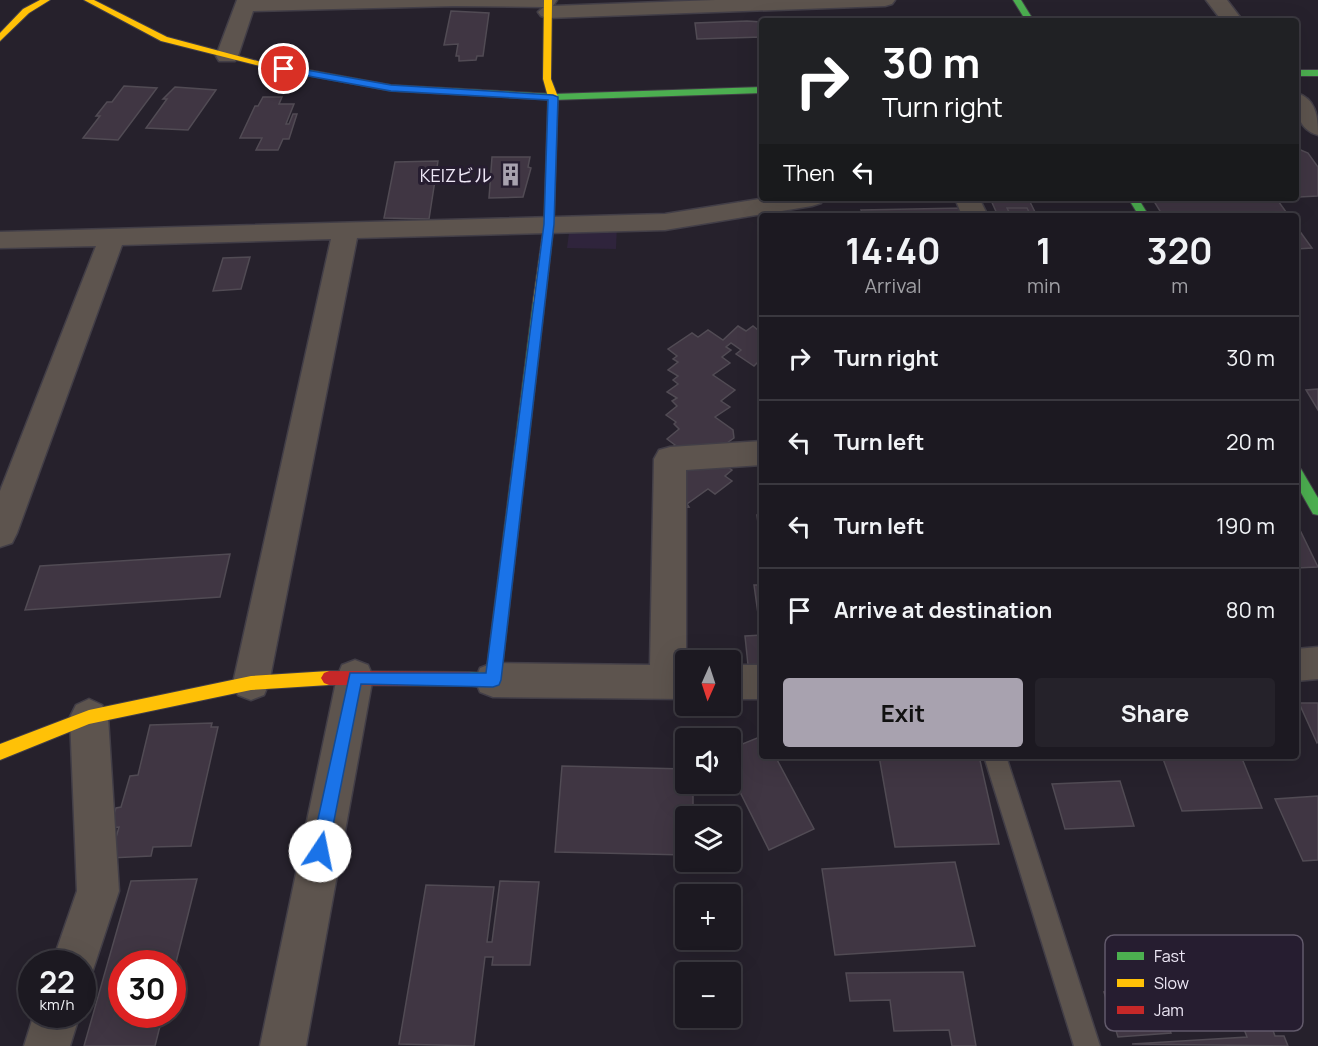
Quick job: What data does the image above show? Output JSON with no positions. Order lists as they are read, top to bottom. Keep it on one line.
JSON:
{"places":{"building":["KEIZビル"]},"legend":["Fast","Slow","Jam"],"north":"bottom","page":{"turn":["30 m","Turn right"],"then":"Then","eta":["14:40","Arrival","1","min","320","m"],"list":[{"name":"Turn right","value":"30 m"},{"name":"Turn left","value":"20 m"},{"name":"Turn left","value":"190 m"},{"name":"Arrive at destination","value":"80 m"}],"map_buttons":["+","−"],"buttons":["Exit","Share"],"speed":"22 km/h","limit":"30"}}
